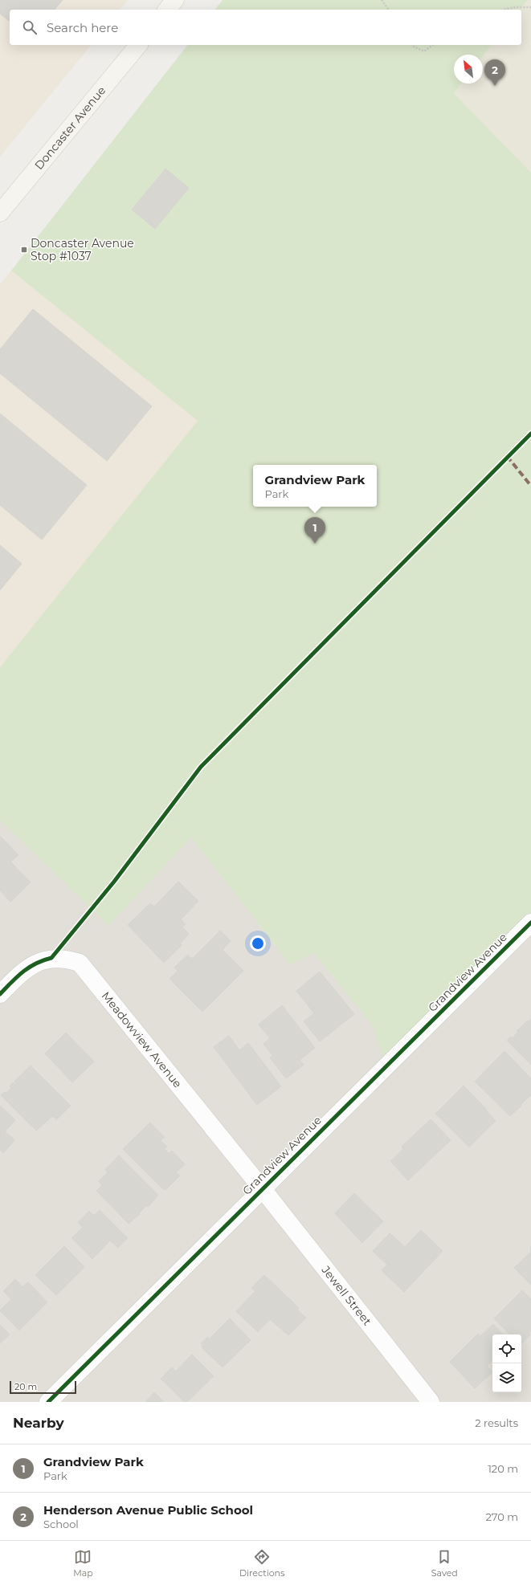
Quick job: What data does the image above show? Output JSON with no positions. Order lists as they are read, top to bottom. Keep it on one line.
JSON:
{"streets":{"street":["Doncaster Avenue","Grandview Avenue","Meadowview Avenue","Jewell Street"]},"crossings":[["Grandview Avenue","Meadowview Avenue"],["Grandview Avenue","Jewell Street"],["Meadowview Avenue","Jewell Street"]],"places":{"transit":["Doncaster Avenue Stop #1037"]},"scale_bar":"20 m","north":"top left","page":{"search":"Search here","pins":["2","1"],"popup":["Grandview Park","Park"],"scale":"20 m","heading":["Nearby","2 results"],"list":[{"mark":"1","name":"Grandview Park","note":"Park","value":"120 m"},{"mark":"2","name":"Henderson Avenue Public School","note":"School","value":"270 m"}],"nav":["Map","Directions","Saved"]}}
